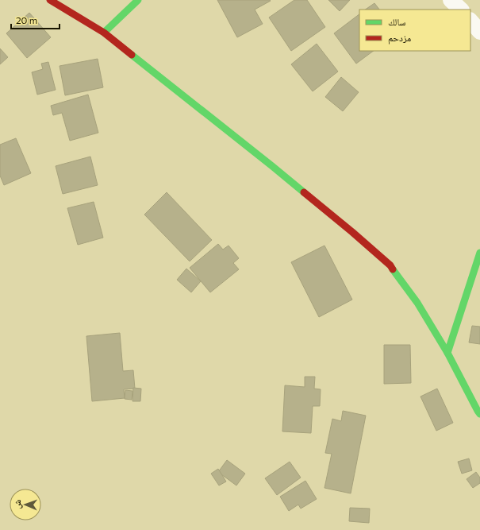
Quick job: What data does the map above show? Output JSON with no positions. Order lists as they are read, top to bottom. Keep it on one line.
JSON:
{"legend":["سالك","مزدحم"],"scale_bar":"20 m","north":"left"}
